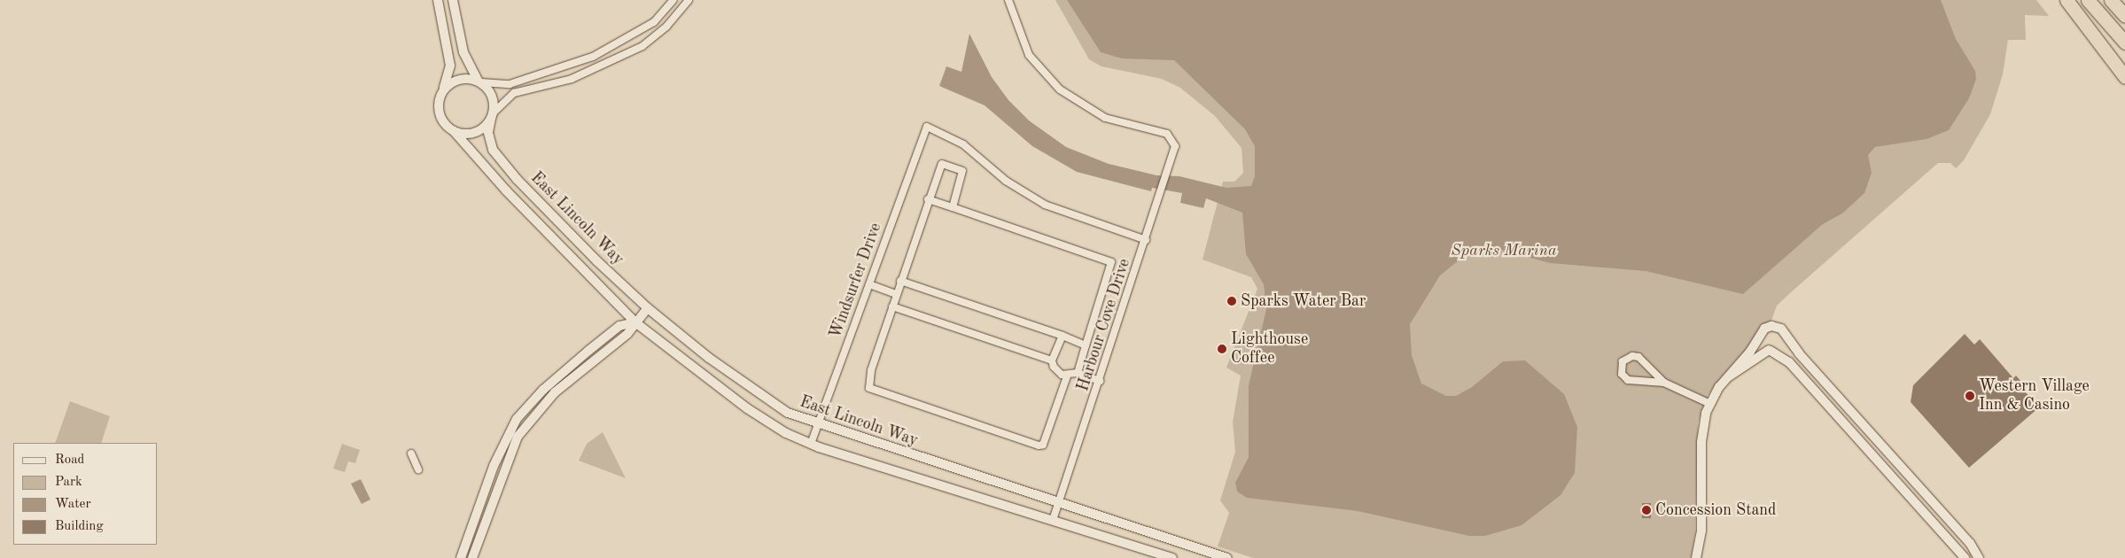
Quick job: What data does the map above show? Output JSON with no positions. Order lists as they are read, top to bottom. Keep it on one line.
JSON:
{"streets":{"street":["East Lincoln Way","Windsurfer Drive","Harbour Cove Drive"]},"crossings":[["East Lincoln Way","Windsurfer Drive"],["East Lincoln Way","Harbour Cove Drive"],["Windsurfer Drive","Harbour Cove Drive"]],"parks":["Sparks Marina"],"places":["Sparks Water Bar","Lighthouse Coffee","Western Village Inn & Casino","Concession Stand"],"legend":["Road","Park","Water","Building"]}
